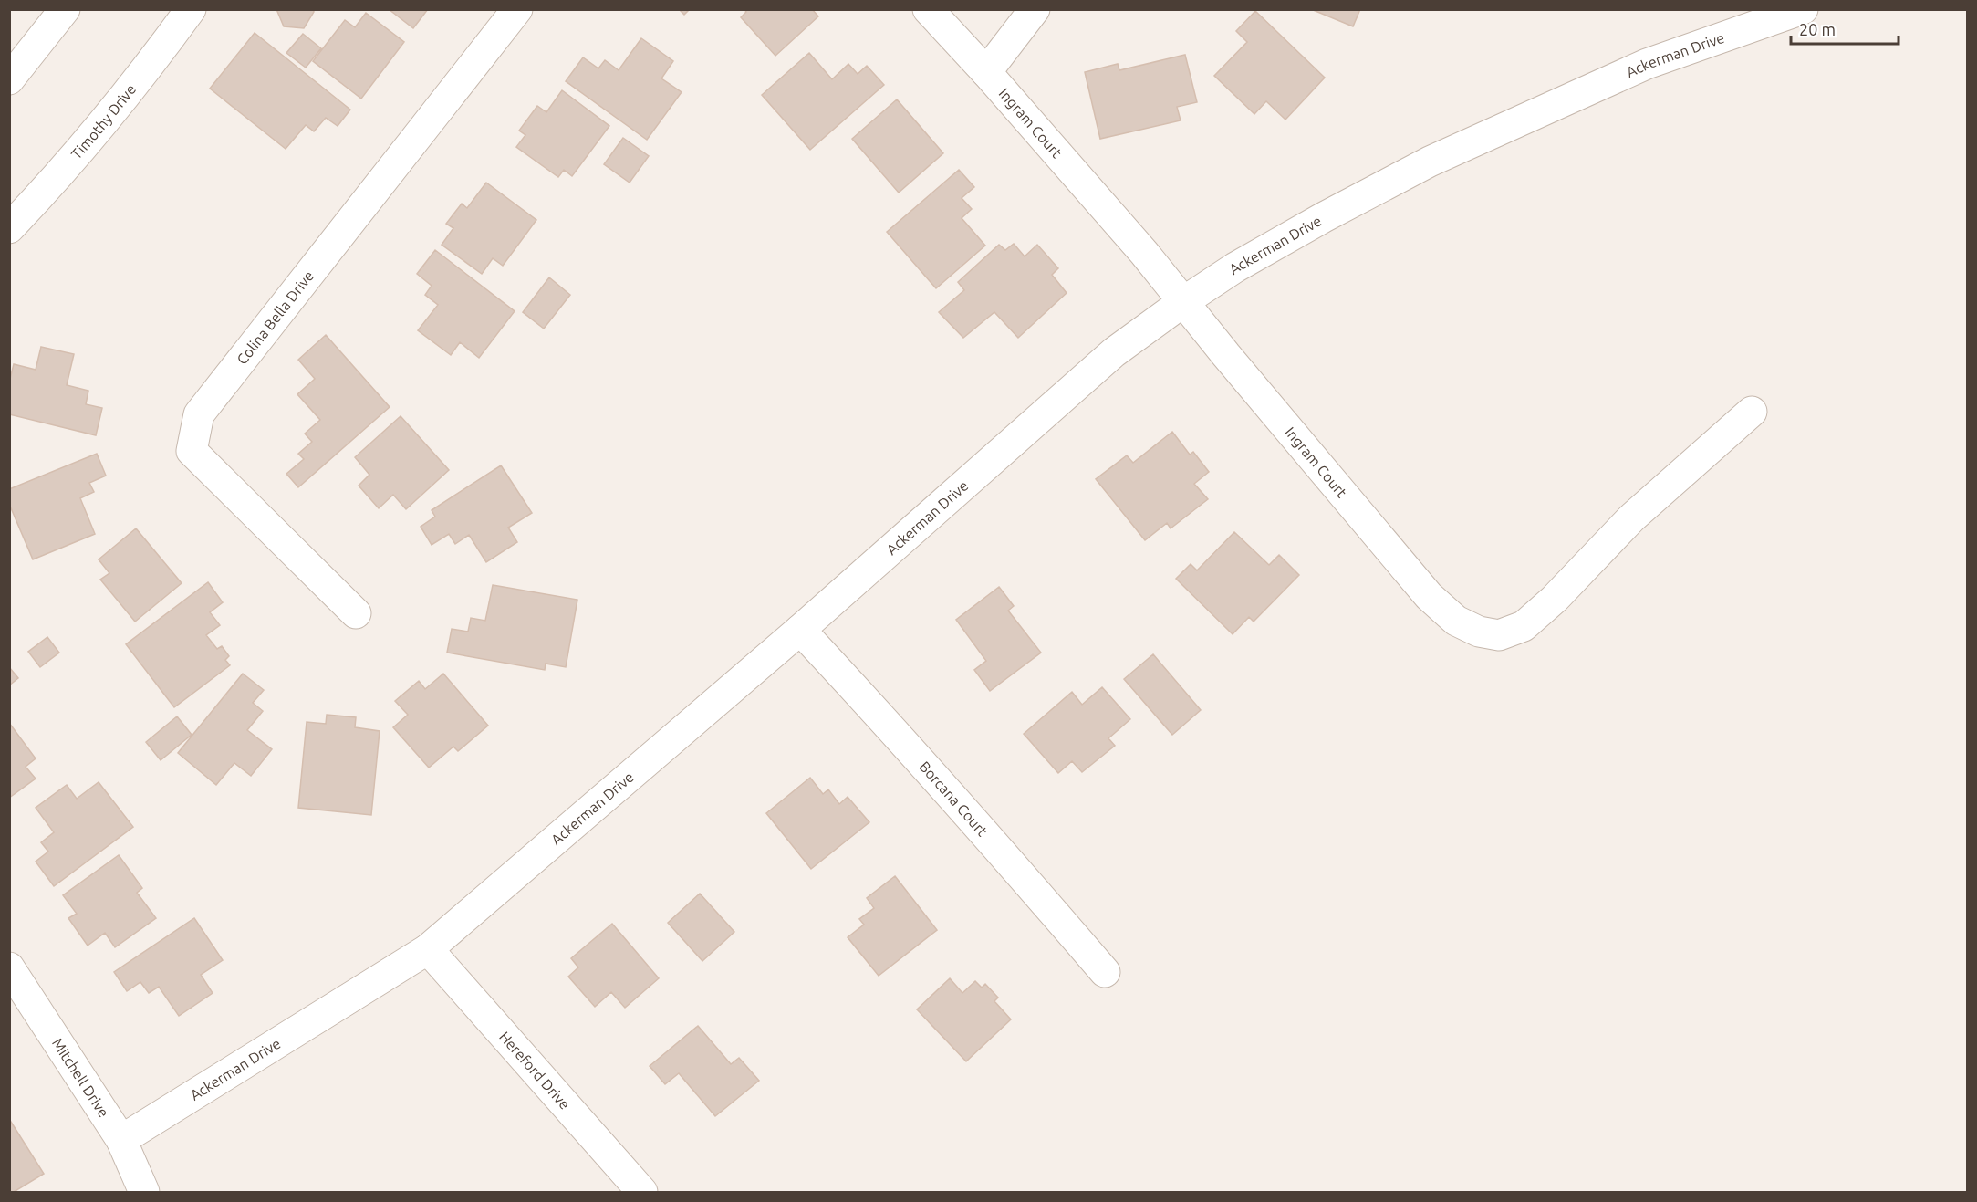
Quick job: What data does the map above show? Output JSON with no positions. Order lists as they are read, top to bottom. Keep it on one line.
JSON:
{"streets":{"street":["Ackerman Drive","Timothy Drive","Ingram Court","Colina Bella Drive","Borcana Court","Hereford Drive","Mitchell Drive"]},"crossings":[["Ackerman Drive","Ingram Court"],["Ackerman Drive","Borcana Court"],["Ackerman Drive","Hereford Drive"],["Ackerman Drive","Mitchell Drive"]],"scale_bar":"20 m"}
